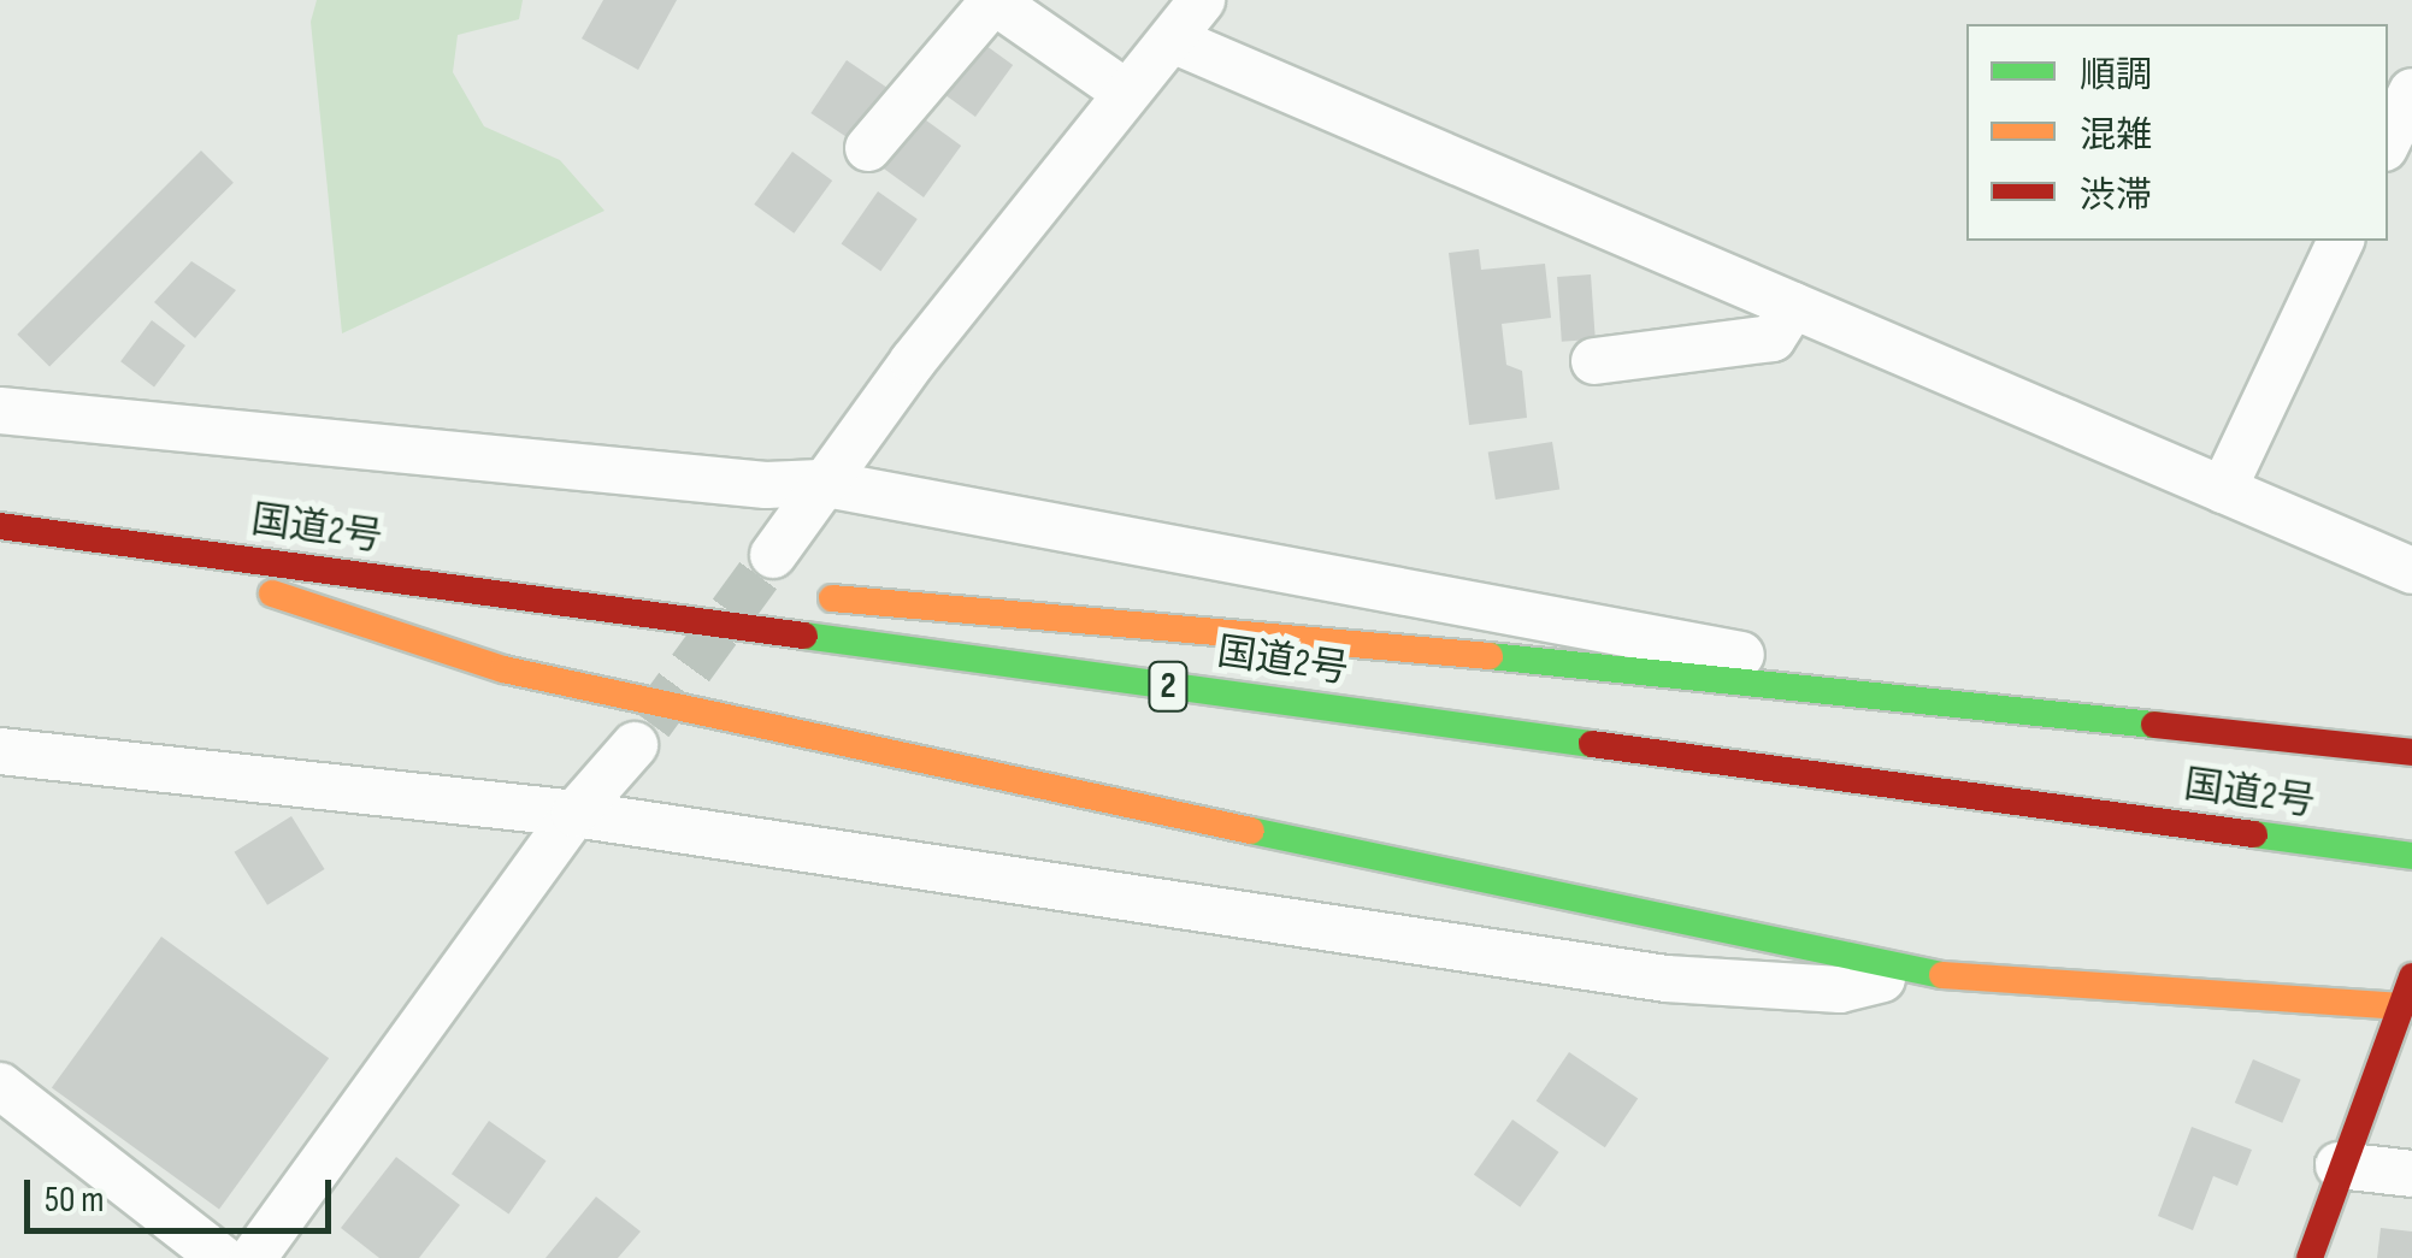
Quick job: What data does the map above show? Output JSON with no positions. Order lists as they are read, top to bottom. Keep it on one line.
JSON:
{"streets":{"main road":["国道2号","2"]},"legend":["順調","混雑","渋滞"],"scale_bar":"50 m"}
